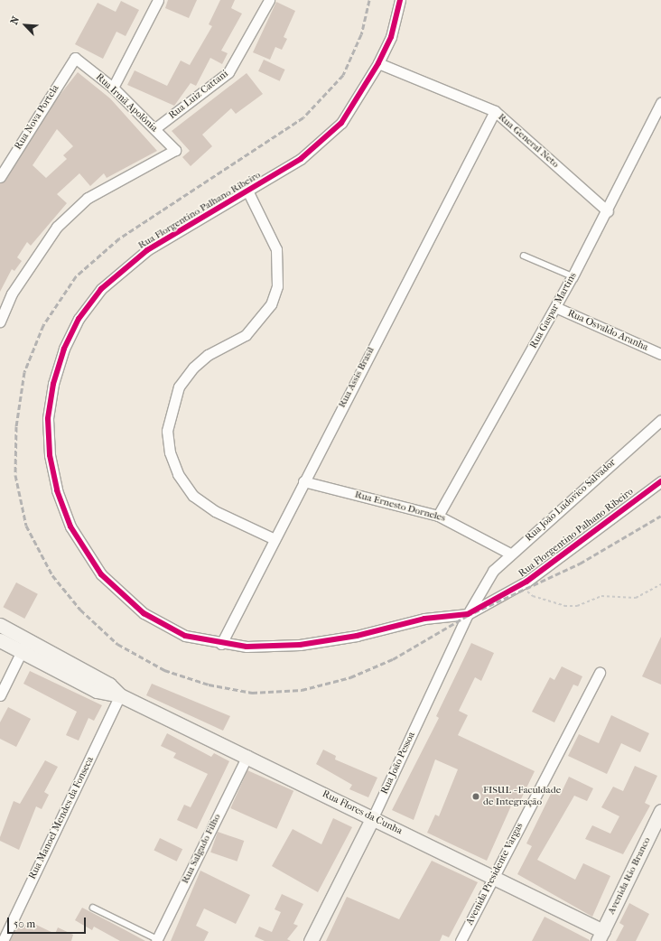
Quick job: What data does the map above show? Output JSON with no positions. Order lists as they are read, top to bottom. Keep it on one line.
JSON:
{"streets":{"street":["Rua Luiz Cattani","Rua Irmã Apolônia","Rua Nova Portela","Rua General Neto","Rua Florgentino Palhano Ribeiro","Rua Gaspar Martins","Rua Osvaldo Aranha","Rua Assis Brasil","Rua João Ludovico Salvador","Rua Ernesto Dorneles","Rua João Pessoa","Rua Flores da Cunha","Rua Manoel Mendes da Fonseca","Rua Salgado Filho","Avenida Presidente Vargas","Avenida Rio Branco"]},"crossings":[["Rua Luiz Cattani","Rua Irmã Apolônia"],["Rua Irmã Apolônia","Rua Nova Portela"],["Rua General Neto","Rua Florgentino Palhano Ribeiro"],["Rua General Neto","Rua Gaspar Martins"],["Rua General Neto","Rua Assis Brasil"],["Rua Florgentino Palhano Ribeiro","Rua Assis Brasil"],["Rua Florgentino Palhano Ribeiro","Rua João Pessoa"],["Rua Gaspar Martins","Rua Osvaldo Aranha"],["Rua Gaspar Martins","Rua Ernesto Dorneles"],["Rua Assis Brasil","Rua Ernesto Dorneles"],["Rua João Ludovico Salvador","Rua Ernesto Dorneles"],["Rua João Ludovico Salvador","Rua João Pessoa"],["Rua João Pessoa","Rua Flores da Cunha"],["Rua Flores da Cunha","Rua Manoel Mendes da Fonseca"],["Rua Flores da Cunha","Rua Salgado Filho"],["Rua Flores da Cunha","Avenida Presidente Vargas"],["Rua Flores da Cunha","Avenida Rio Branco"]],"places":["FISUL - Faculdade de Integração"],"scale_bar":"50 m","north":"top left"}
